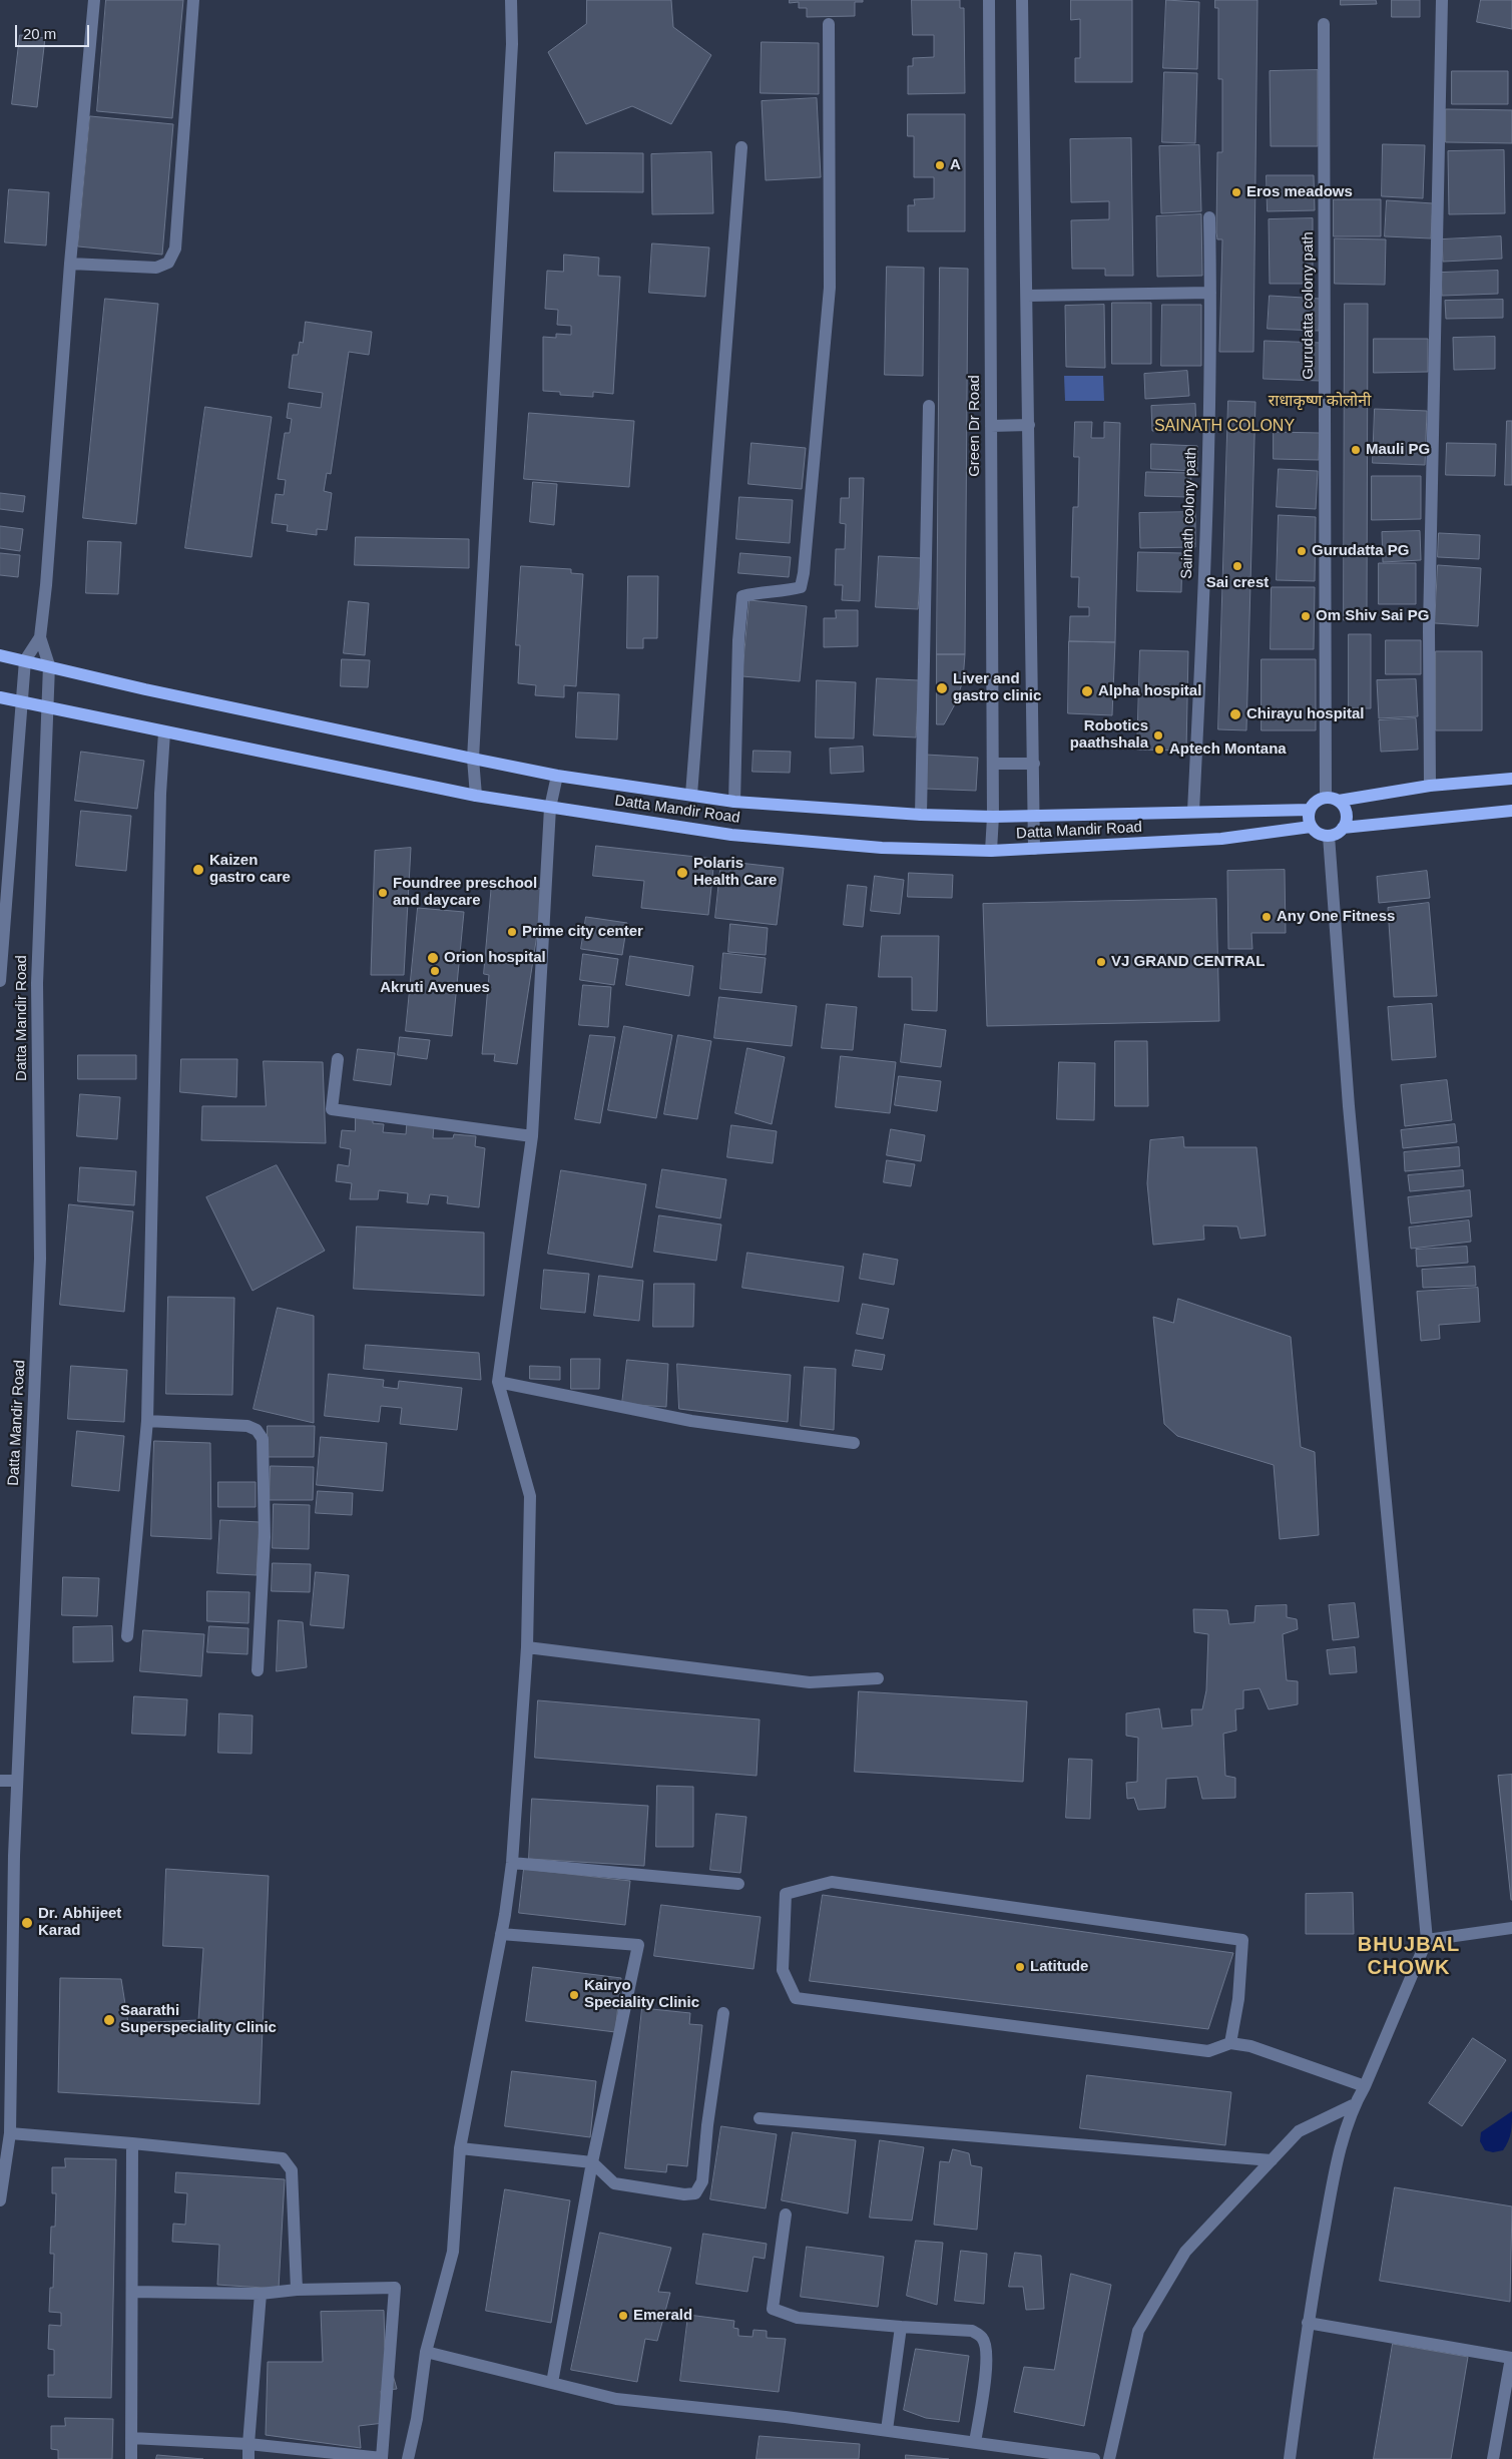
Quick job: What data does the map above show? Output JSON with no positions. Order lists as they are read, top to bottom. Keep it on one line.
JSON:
{"streets":{"main road":["Datta Mandir Road"],"street":["Gurudatta colony path","Green Dr Road","Sainath colony path"]},"crossings":[["Gurudatta colony path","Datta Mandir Road"],["Green Dr Road","Datta Mandir Road"],["Sainath colony path","Datta Mandir Road"]],"districts":["राधाकृष्ण कोलोनी","SAINATH COLONY","BHUJBAL CHOWK"],"places":["A","Eros meadows","Mauli PG","Gurudatta PG","Sai crest","Om Shiv Sai PG","Liver and gastro clinic","Alpha hospital","Chirayu hospital","Robotics paathshala","Aptech Montana","Kaizen gastro care","Polaris Health Care","Foundree preschool and daycare","Any One Fitness","Prime city center","Orion hospital","VJ GRAND CENTRAL","Akruti Avenues","Dr. Abhijeet Karad","Latitude","Kairyo Speciality Clinic","Saarathi Superspeciality Clinic","Emerald"],"scale_bar":"20 m"}
